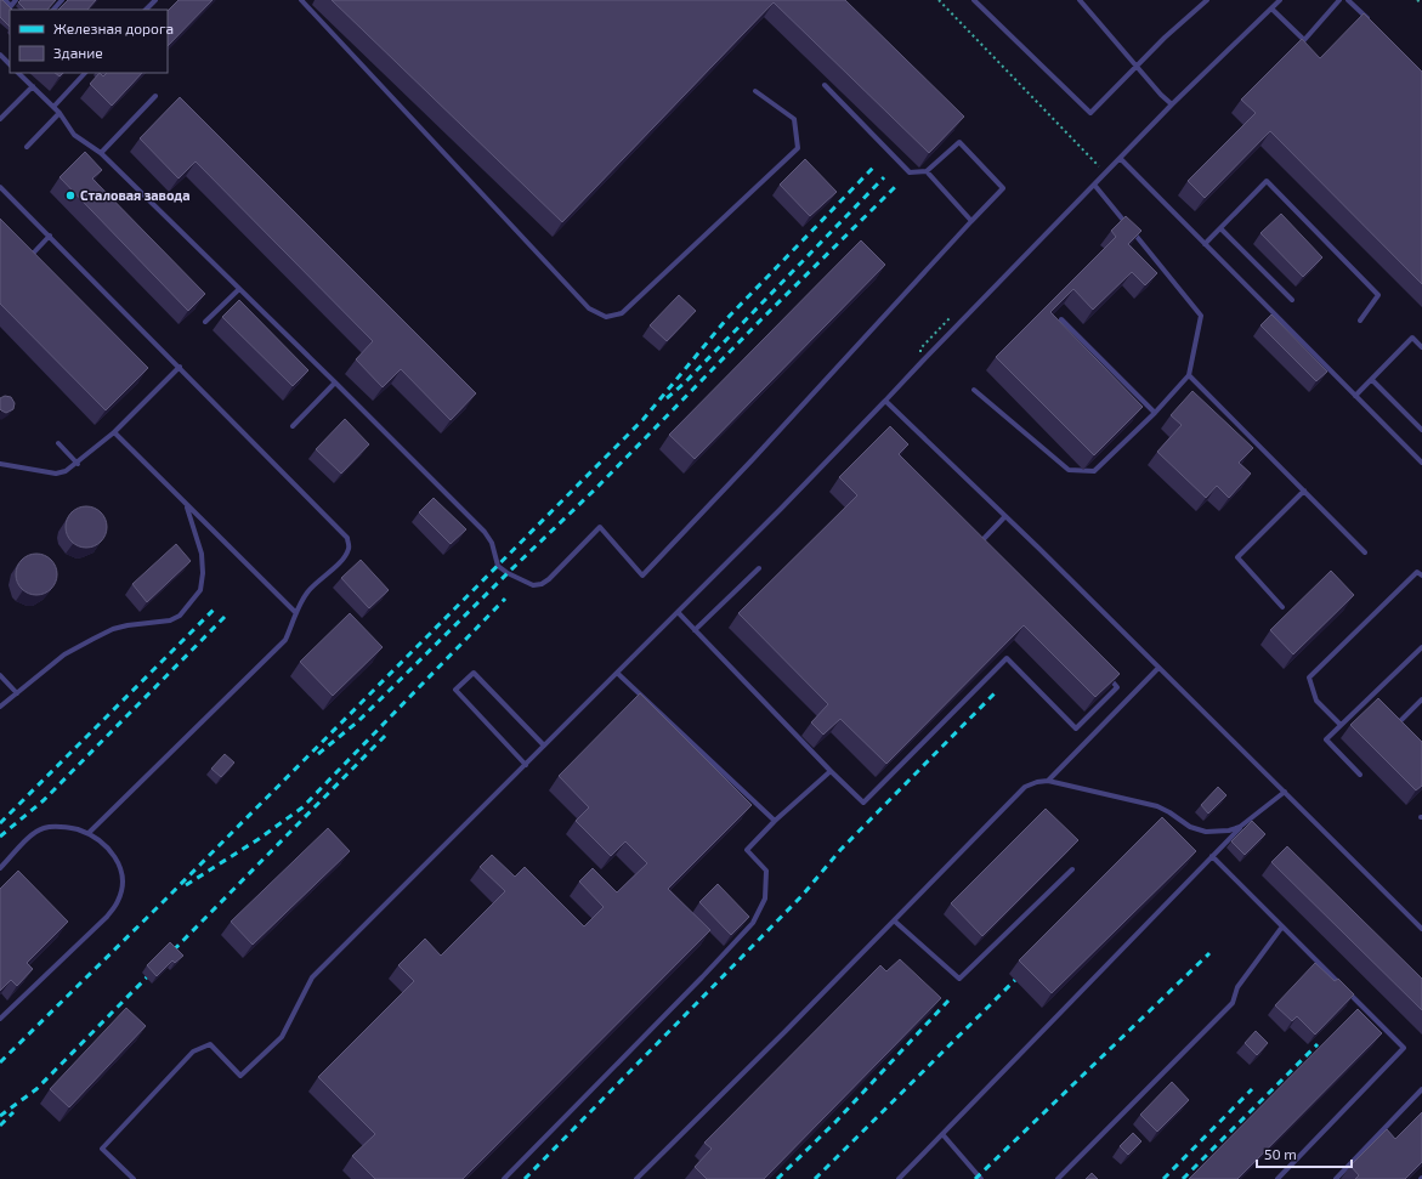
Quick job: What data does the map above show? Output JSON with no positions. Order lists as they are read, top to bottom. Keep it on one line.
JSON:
{"places":["Сталовая завода"],"legend":["Железная дорога","Здание"],"scale_bar":"50 m"}
